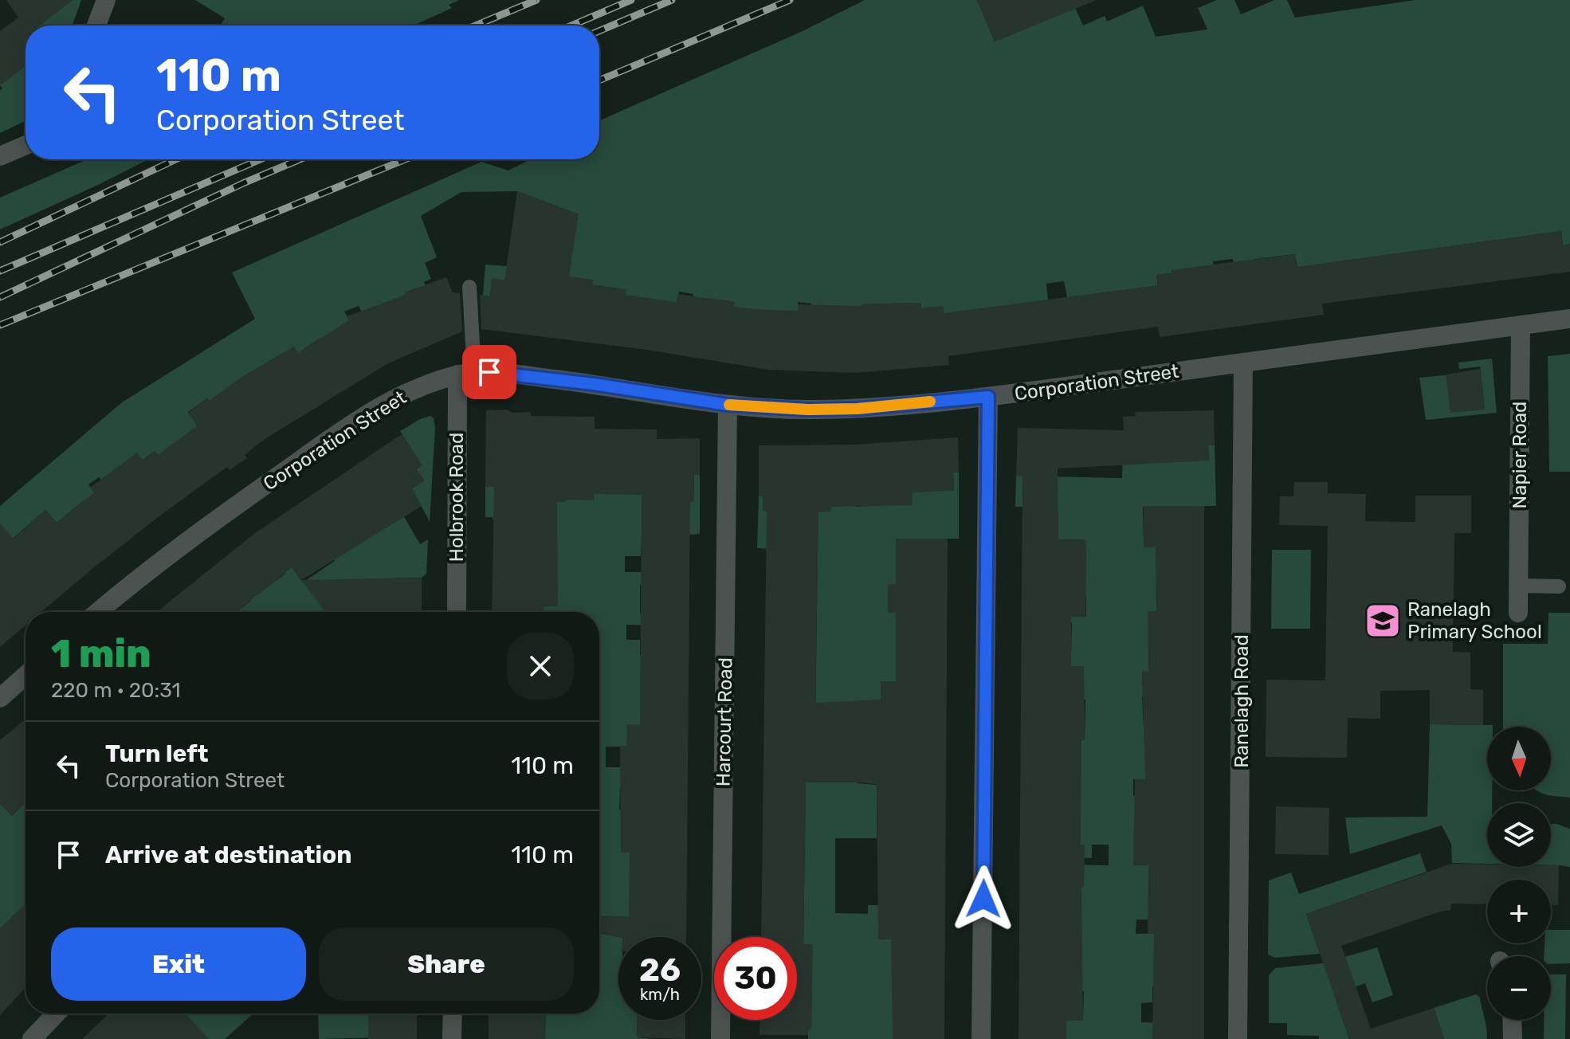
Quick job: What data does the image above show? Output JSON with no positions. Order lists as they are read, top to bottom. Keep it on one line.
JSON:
{"streets":{"street":["Corporation Street","Napier Road","Holbrook Road","Ranelagh Road","Harcourt Road"]},"crossings":[["Corporation Street","Napier Road"],["Corporation Street","Holbrook Road"],["Corporation Street","Ranelagh Road"],["Corporation Street","Harcourt Road"]],"places":{"school or university":["Ranelagh Primary School"]},"north":"bottom","page":{"turn":["110 m","Corporation Street"],"heading":["1 min","220 m · 20:31"],"list":[{"name":"Turn left","note":"Corporation Street","value":"110 m"},{"name":"Arrive at destination","value":"110 m"}],"map_buttons":["+","−"],"buttons":["Exit","Share"],"speed":"26 km/h","limit":"30"}}
